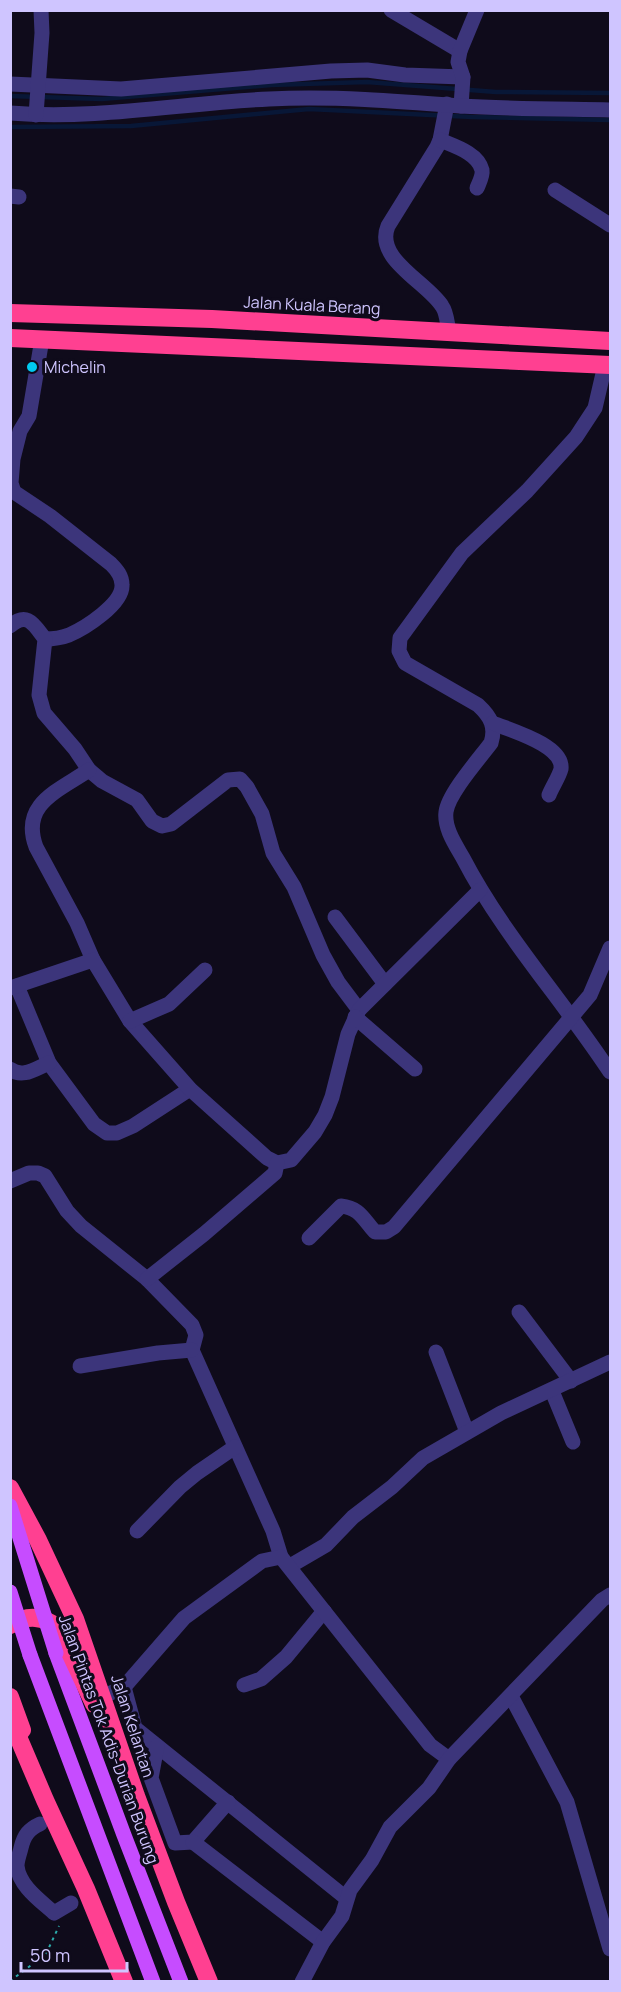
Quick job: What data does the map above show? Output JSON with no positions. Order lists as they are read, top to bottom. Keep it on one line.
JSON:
{"streets":{"highway":["Jalan Kuala Berang","Jalan Kelantan"],"main road":["Jalan Pintas Tok Adis-Durian Burung"]},"places":["Michelin"],"scale_bar":"50 m"}
